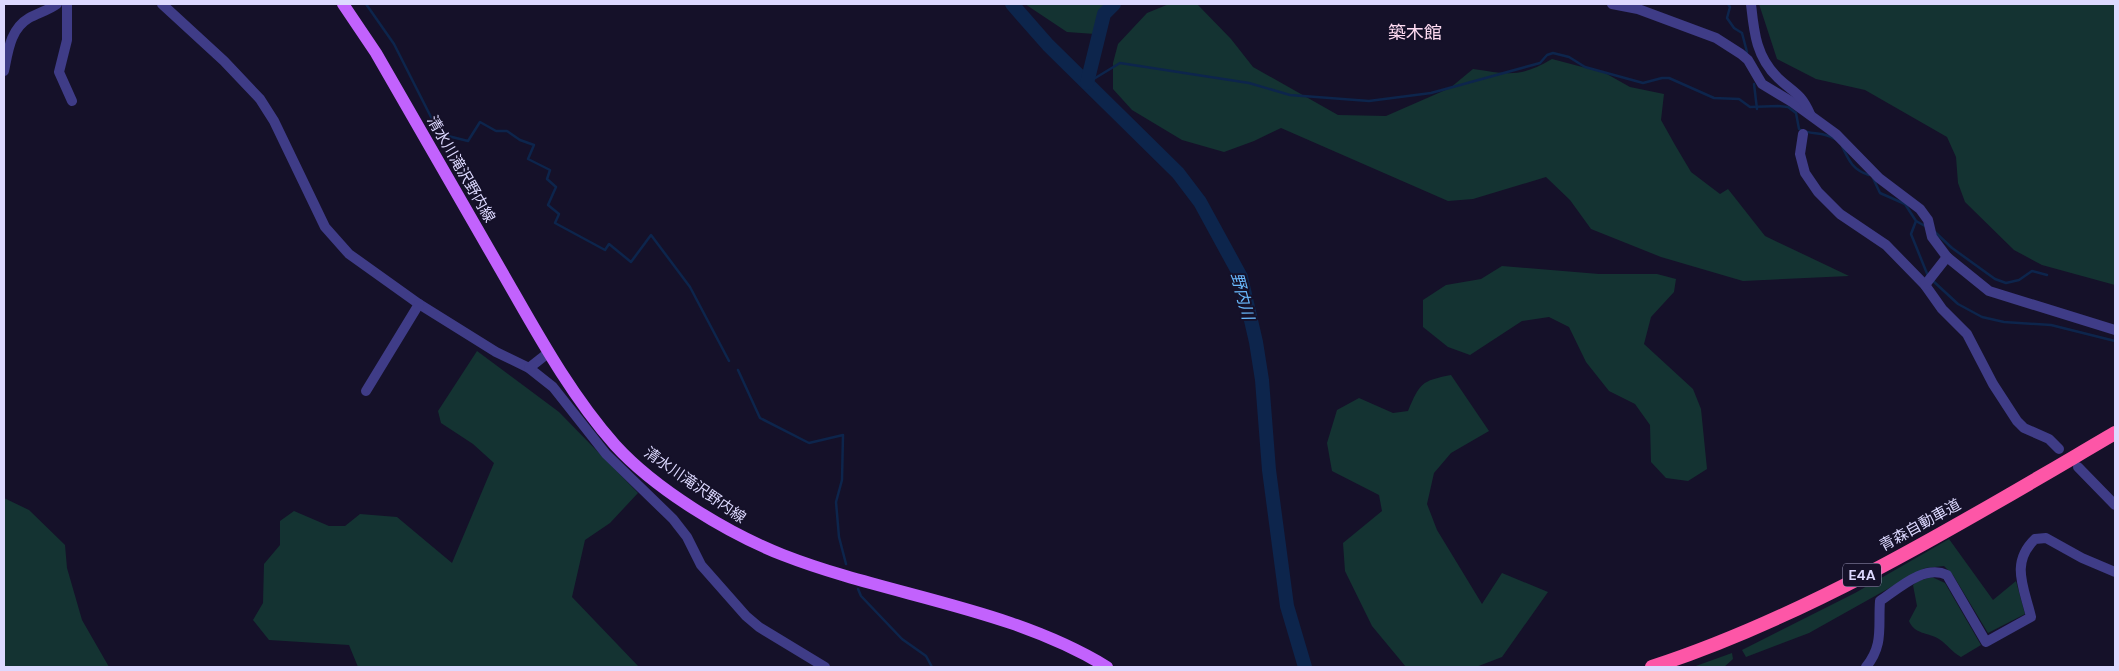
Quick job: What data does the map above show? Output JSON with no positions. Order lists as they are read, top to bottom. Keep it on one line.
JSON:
{"streets":{"highway":["青森自動車道","E4A"],"main road":["清水川滝沢野内線"]},"districts":["築木館"],"water":["野内川"]}
